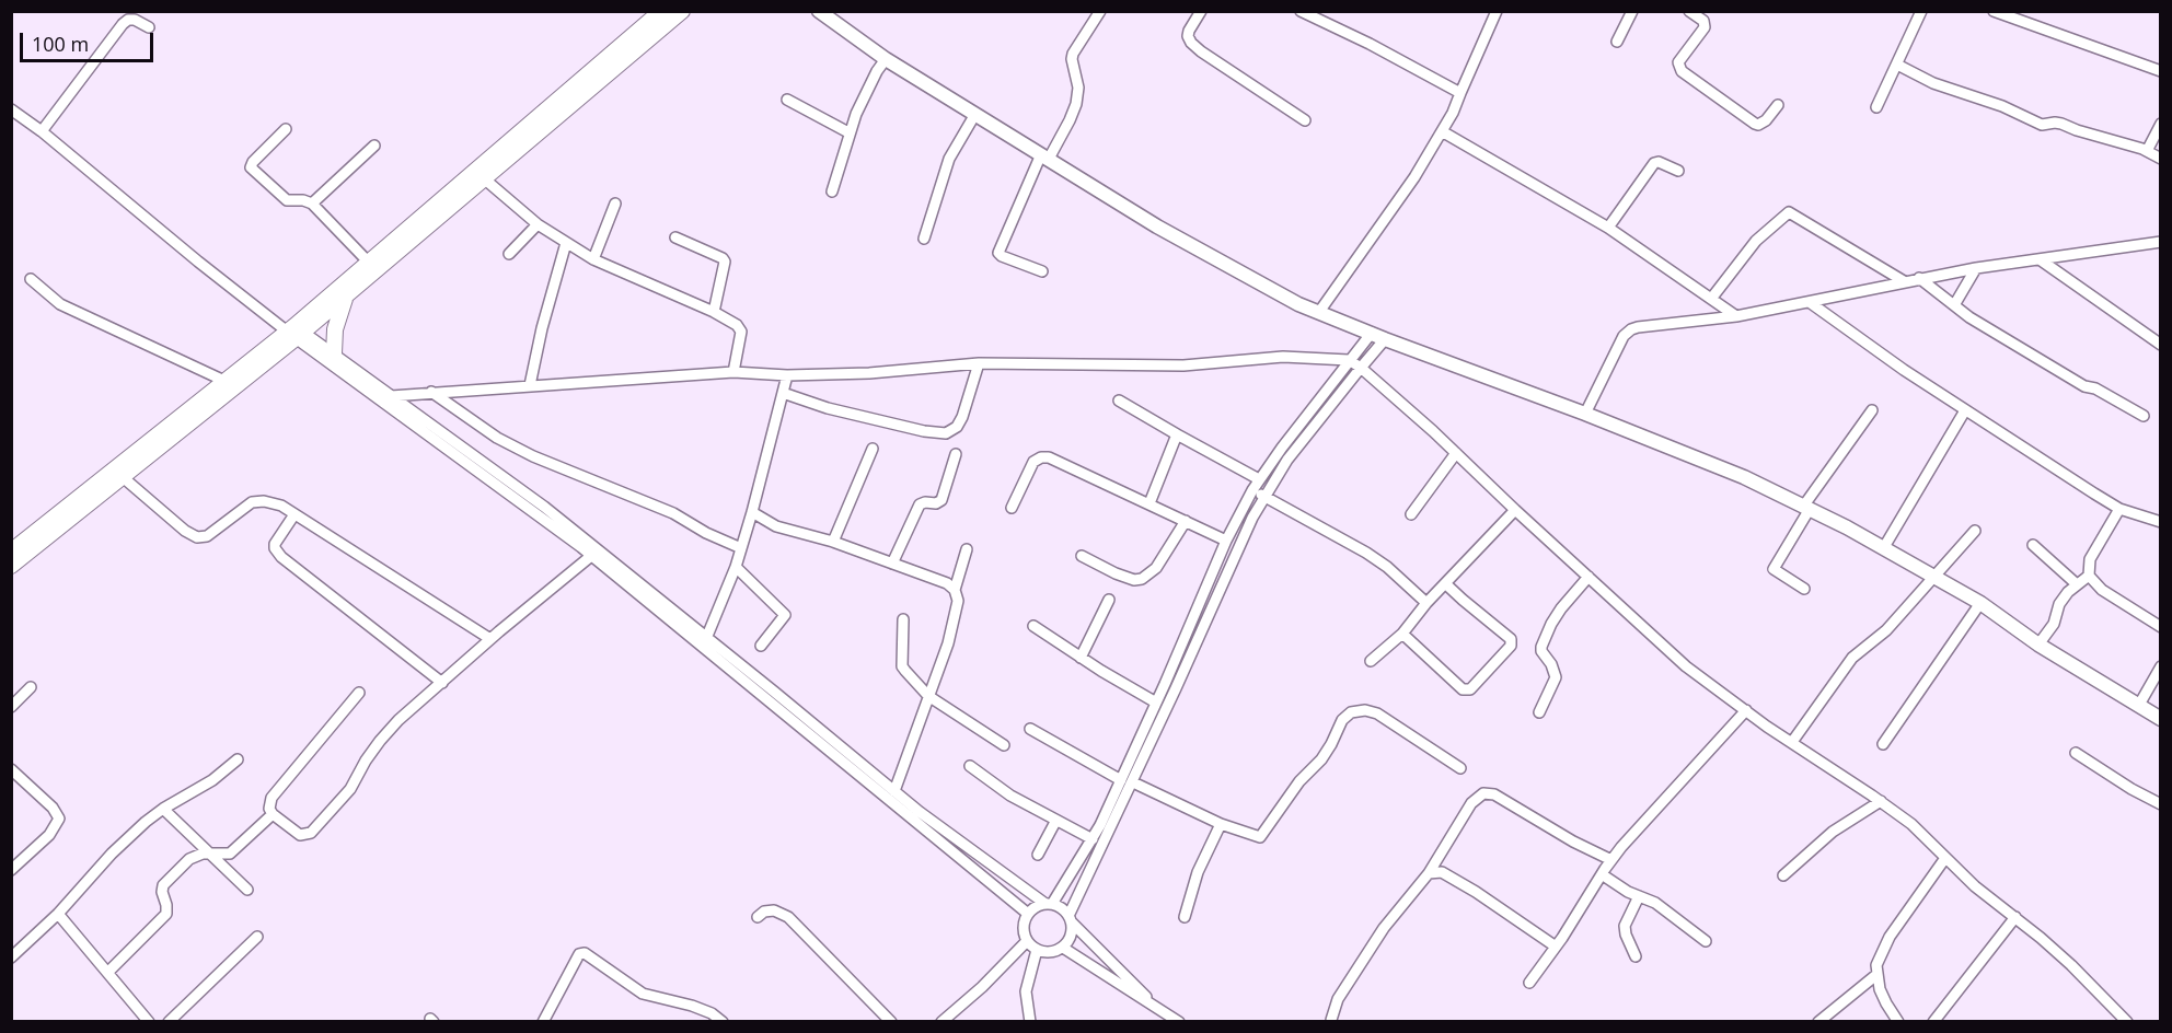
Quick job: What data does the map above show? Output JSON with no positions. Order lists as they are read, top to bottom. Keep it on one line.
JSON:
{"scale_bar":"100 m"}
